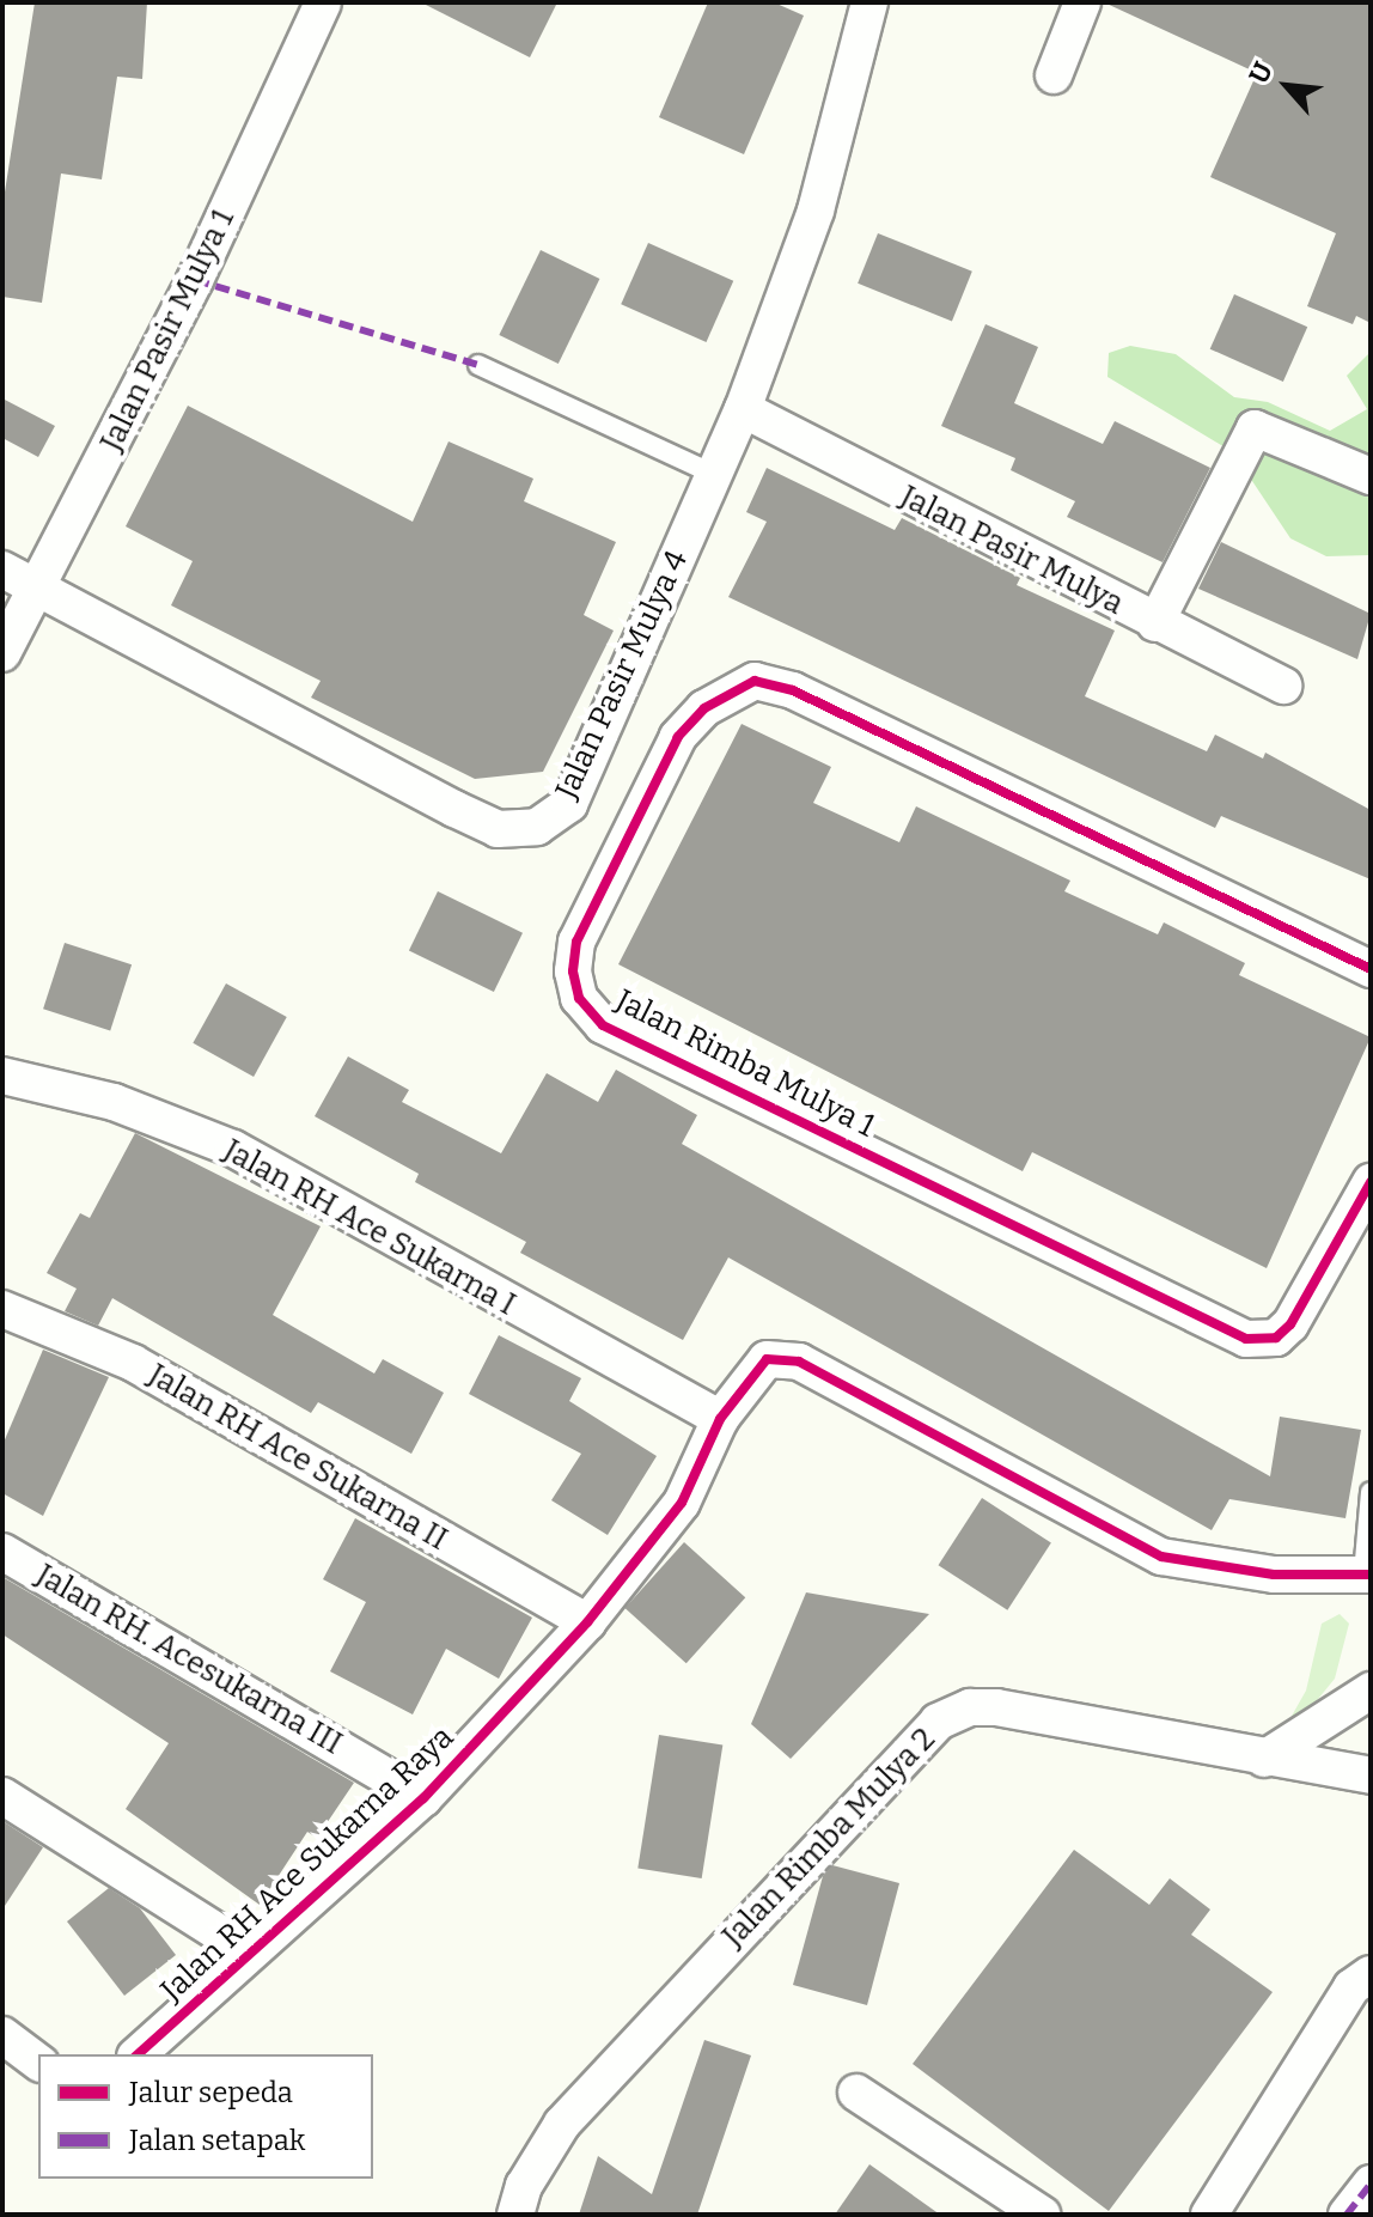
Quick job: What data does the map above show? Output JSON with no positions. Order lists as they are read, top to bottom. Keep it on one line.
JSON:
{"streets":{"street":["Jalan Pasir Mulya 1","Jalan Pasir Mulya","Jalan Pasir Mulya 4","Jalan Rimba Mulya 1","Jalan RH Ace Sukarna I","Jalan RH Ace Sukarna II","Jalan RH. Acesukarna III","Jalan Rimba Mulya 2","Jalan RH Ace Sukarna Raya"]},"crossings":[["Jalan Pasir Mulya 1","Jalan Pasir Mulya 4"],["Jalan Pasir Mulya","Jalan Pasir Mulya 4"],["Jalan RH Ace Sukarna I","Jalan RH Ace Sukarna Raya"],["Jalan RH Ace Sukarna II","Jalan RH Ace Sukarna Raya"],["Jalan RH. Acesukarna III","Jalan RH Ace Sukarna Raya"]],"legend":["Jalur sepeda","Jalan setapak"],"north":"top left"}
